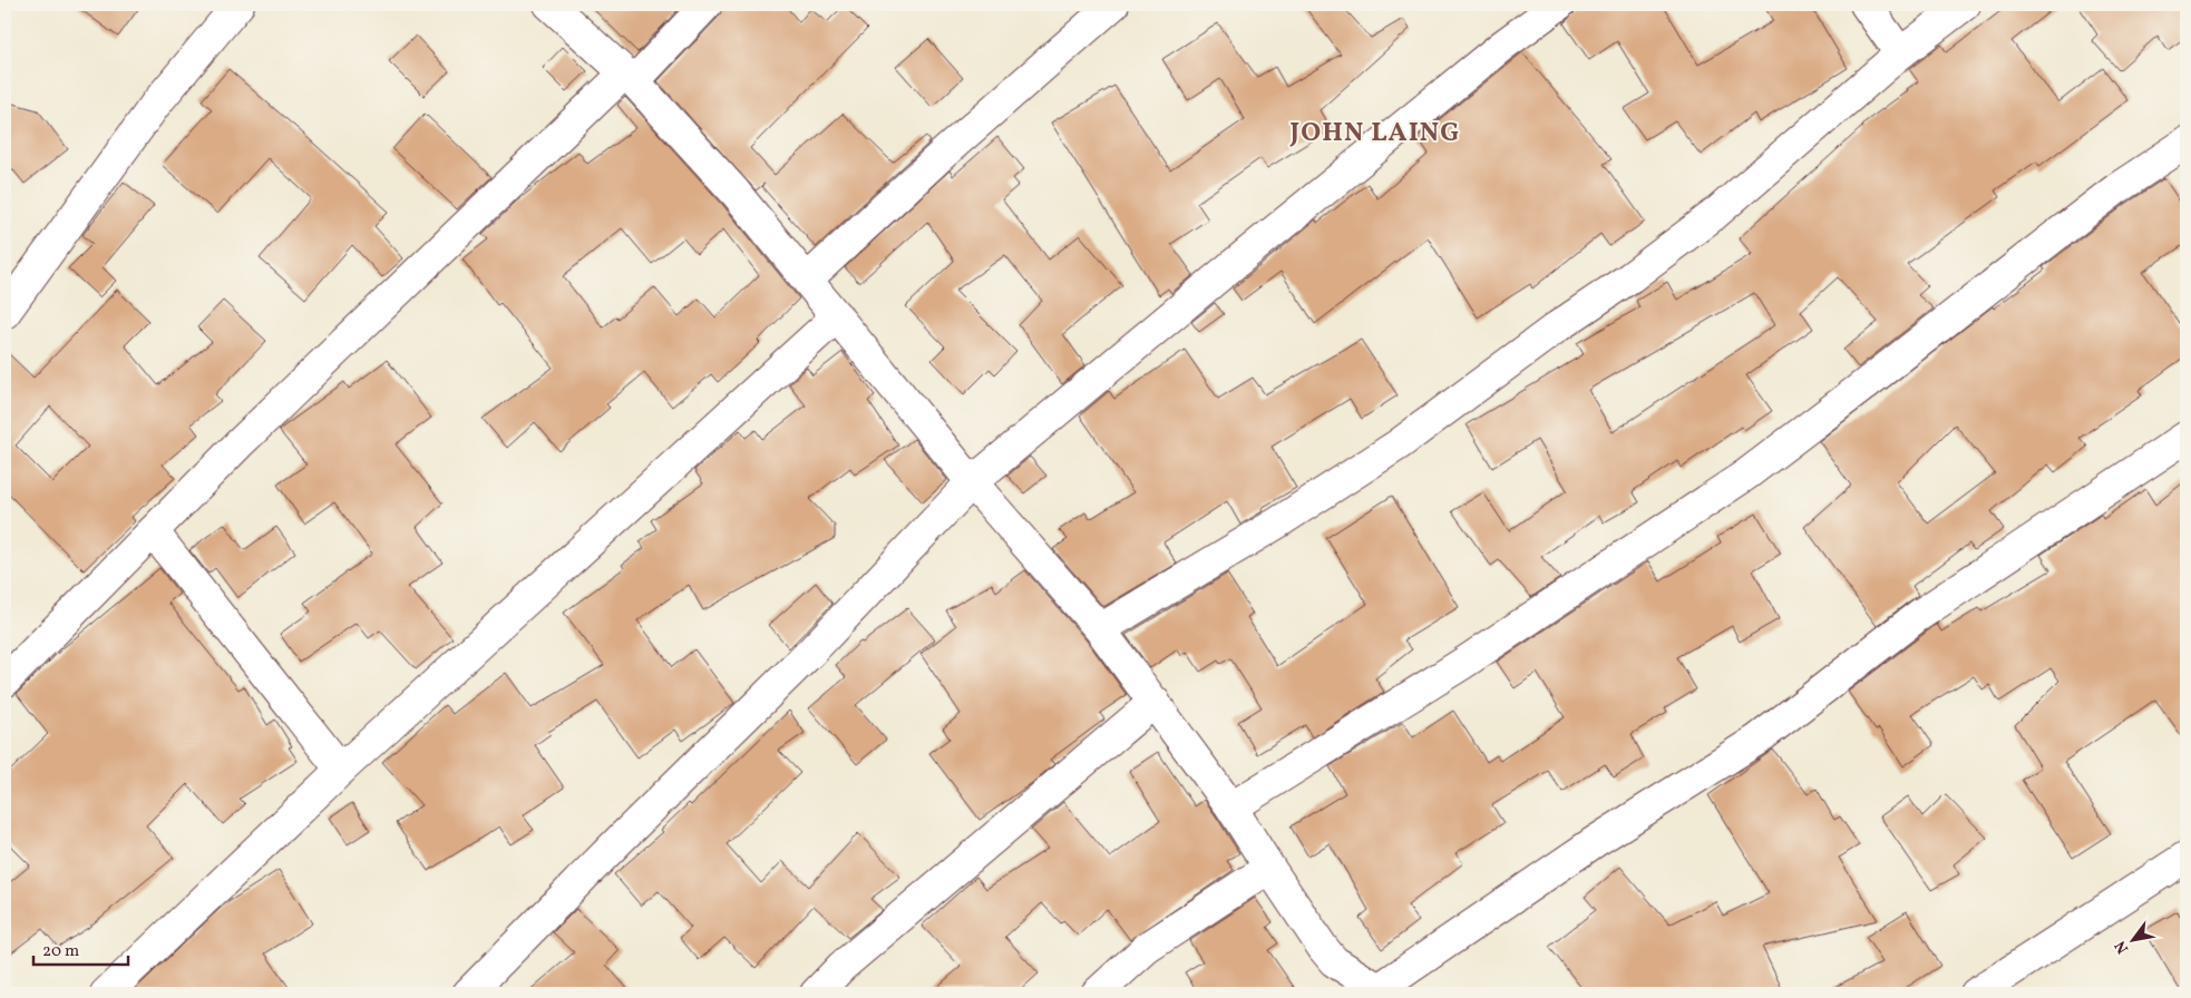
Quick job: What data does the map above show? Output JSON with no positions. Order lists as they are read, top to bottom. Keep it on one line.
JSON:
{"districts":["JOHN LAING"],"scale_bar":"20 m","north":"bottom left"}
